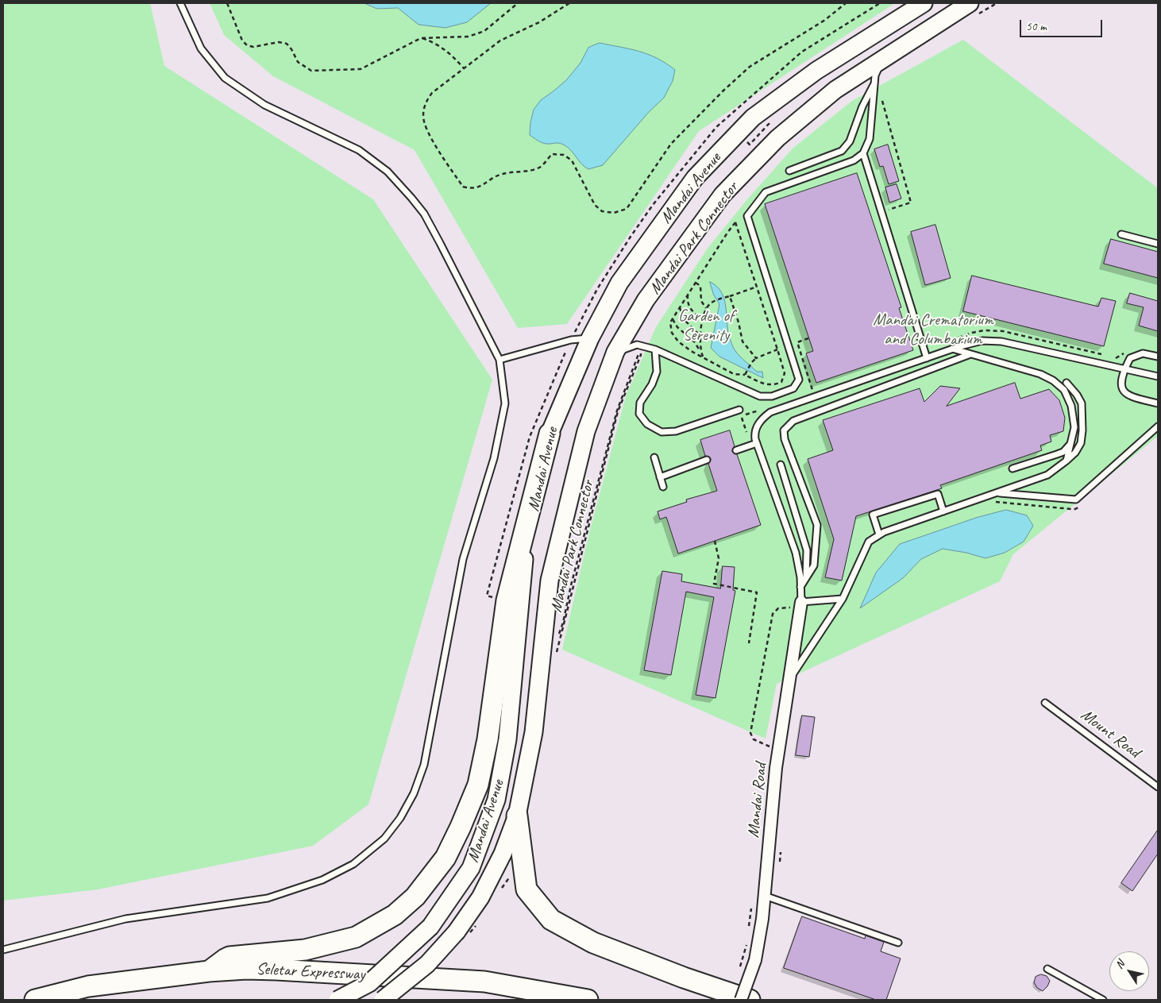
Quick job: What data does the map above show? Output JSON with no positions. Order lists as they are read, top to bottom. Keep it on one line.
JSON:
{"streets":{"highway":["Seletar Expressway"],"main road":["Mandai Avenue"],"street":["Mandai Road"],"lane":["Mount Road"],"path":["Mandai Park Connector"]},"parks":["Garden of Serenity","Mandai Crematorium and Columbarium"],"scale_bar":"50 m","north":"top left"}
